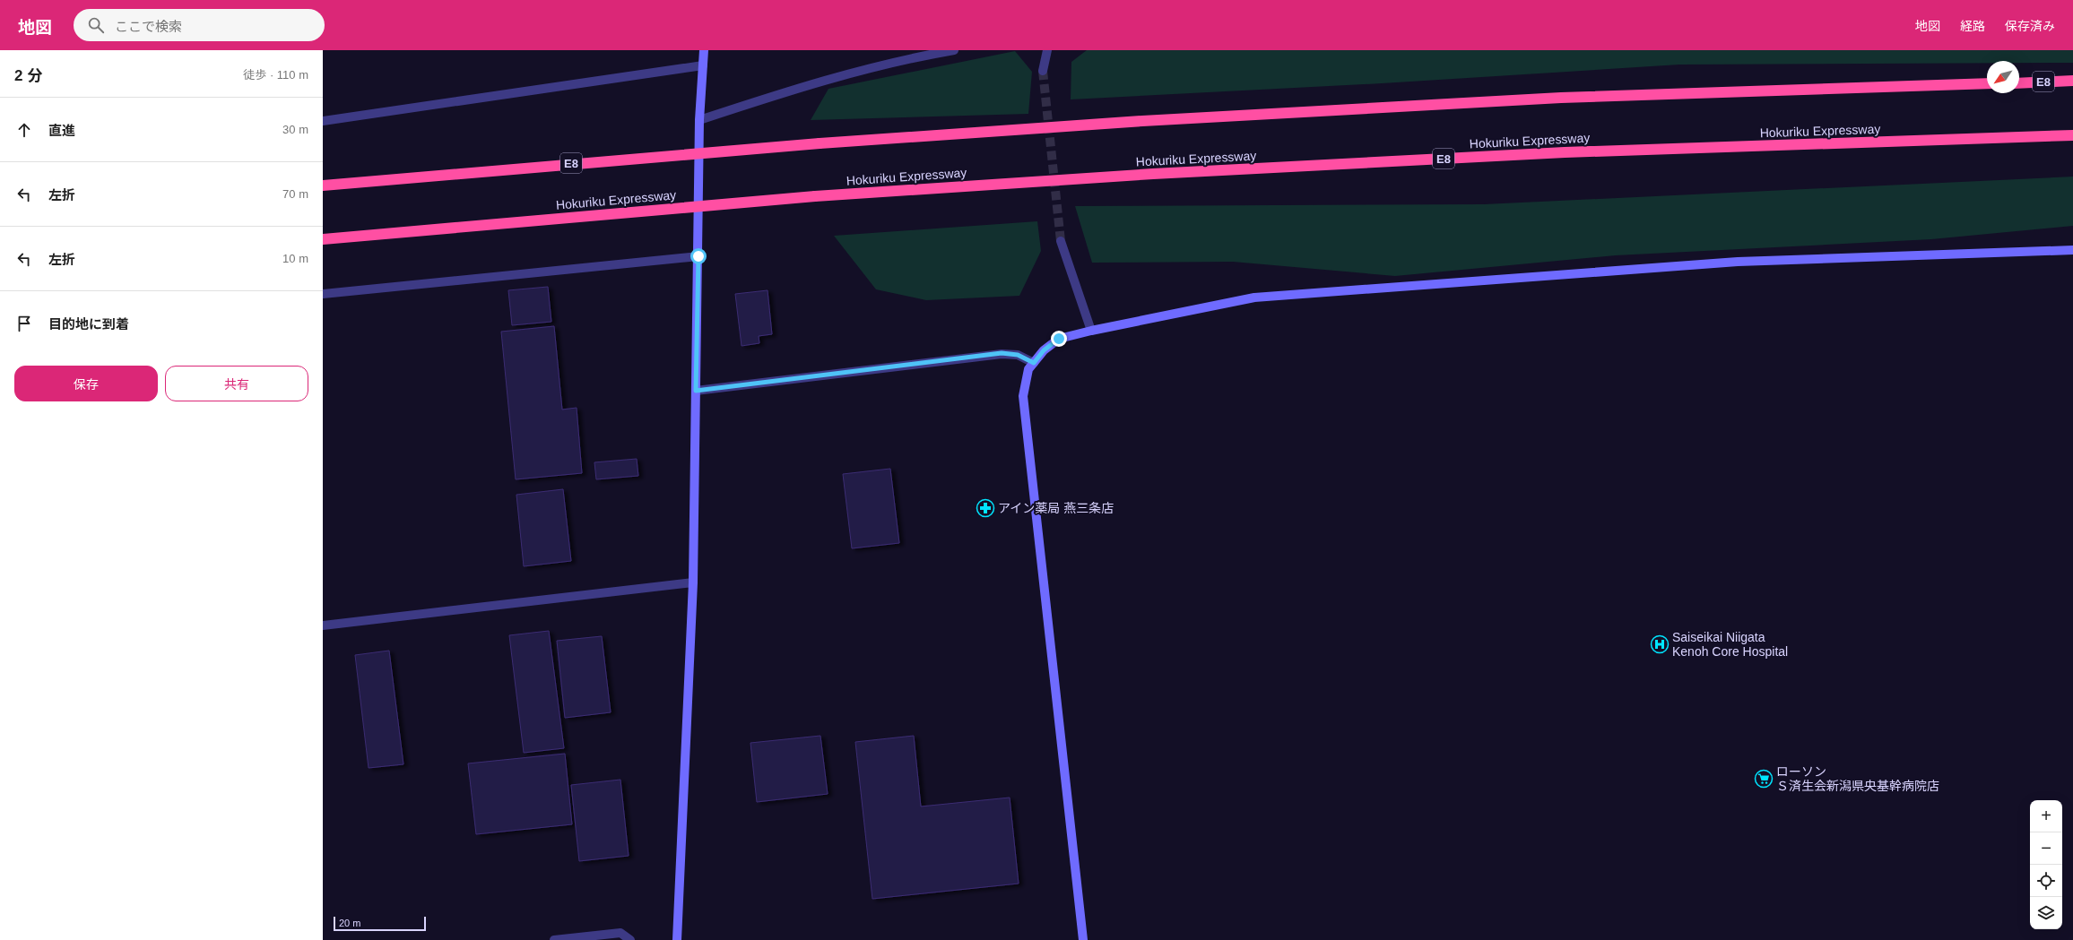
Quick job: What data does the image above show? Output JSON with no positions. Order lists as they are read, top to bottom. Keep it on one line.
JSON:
{"streets":{"highway":["E8","Hokuriku Expressway"]},"places":{"pharmacy":["アイン薬局 燕三条店"],"hospital":["Saiseikai Niigata Kenoh Core Hospital"],"supermarket":["ローソン Ｓ済生会新潟県央基幹病院店"]},"scale_bar":"20 m","north":"bottom left","page":{"header":"地図","search":"ここで検索","nav":["地図","経路","保存済み"],"heading":["2 分","徒歩 · 110 m"],"list":[["直進","30 m"],["左折","70 m"],["左折","10 m"],"目的地に到着"],"buttons":["保存","共有"],"map_buttons":["+","−"],"scale":"20 m"}}
